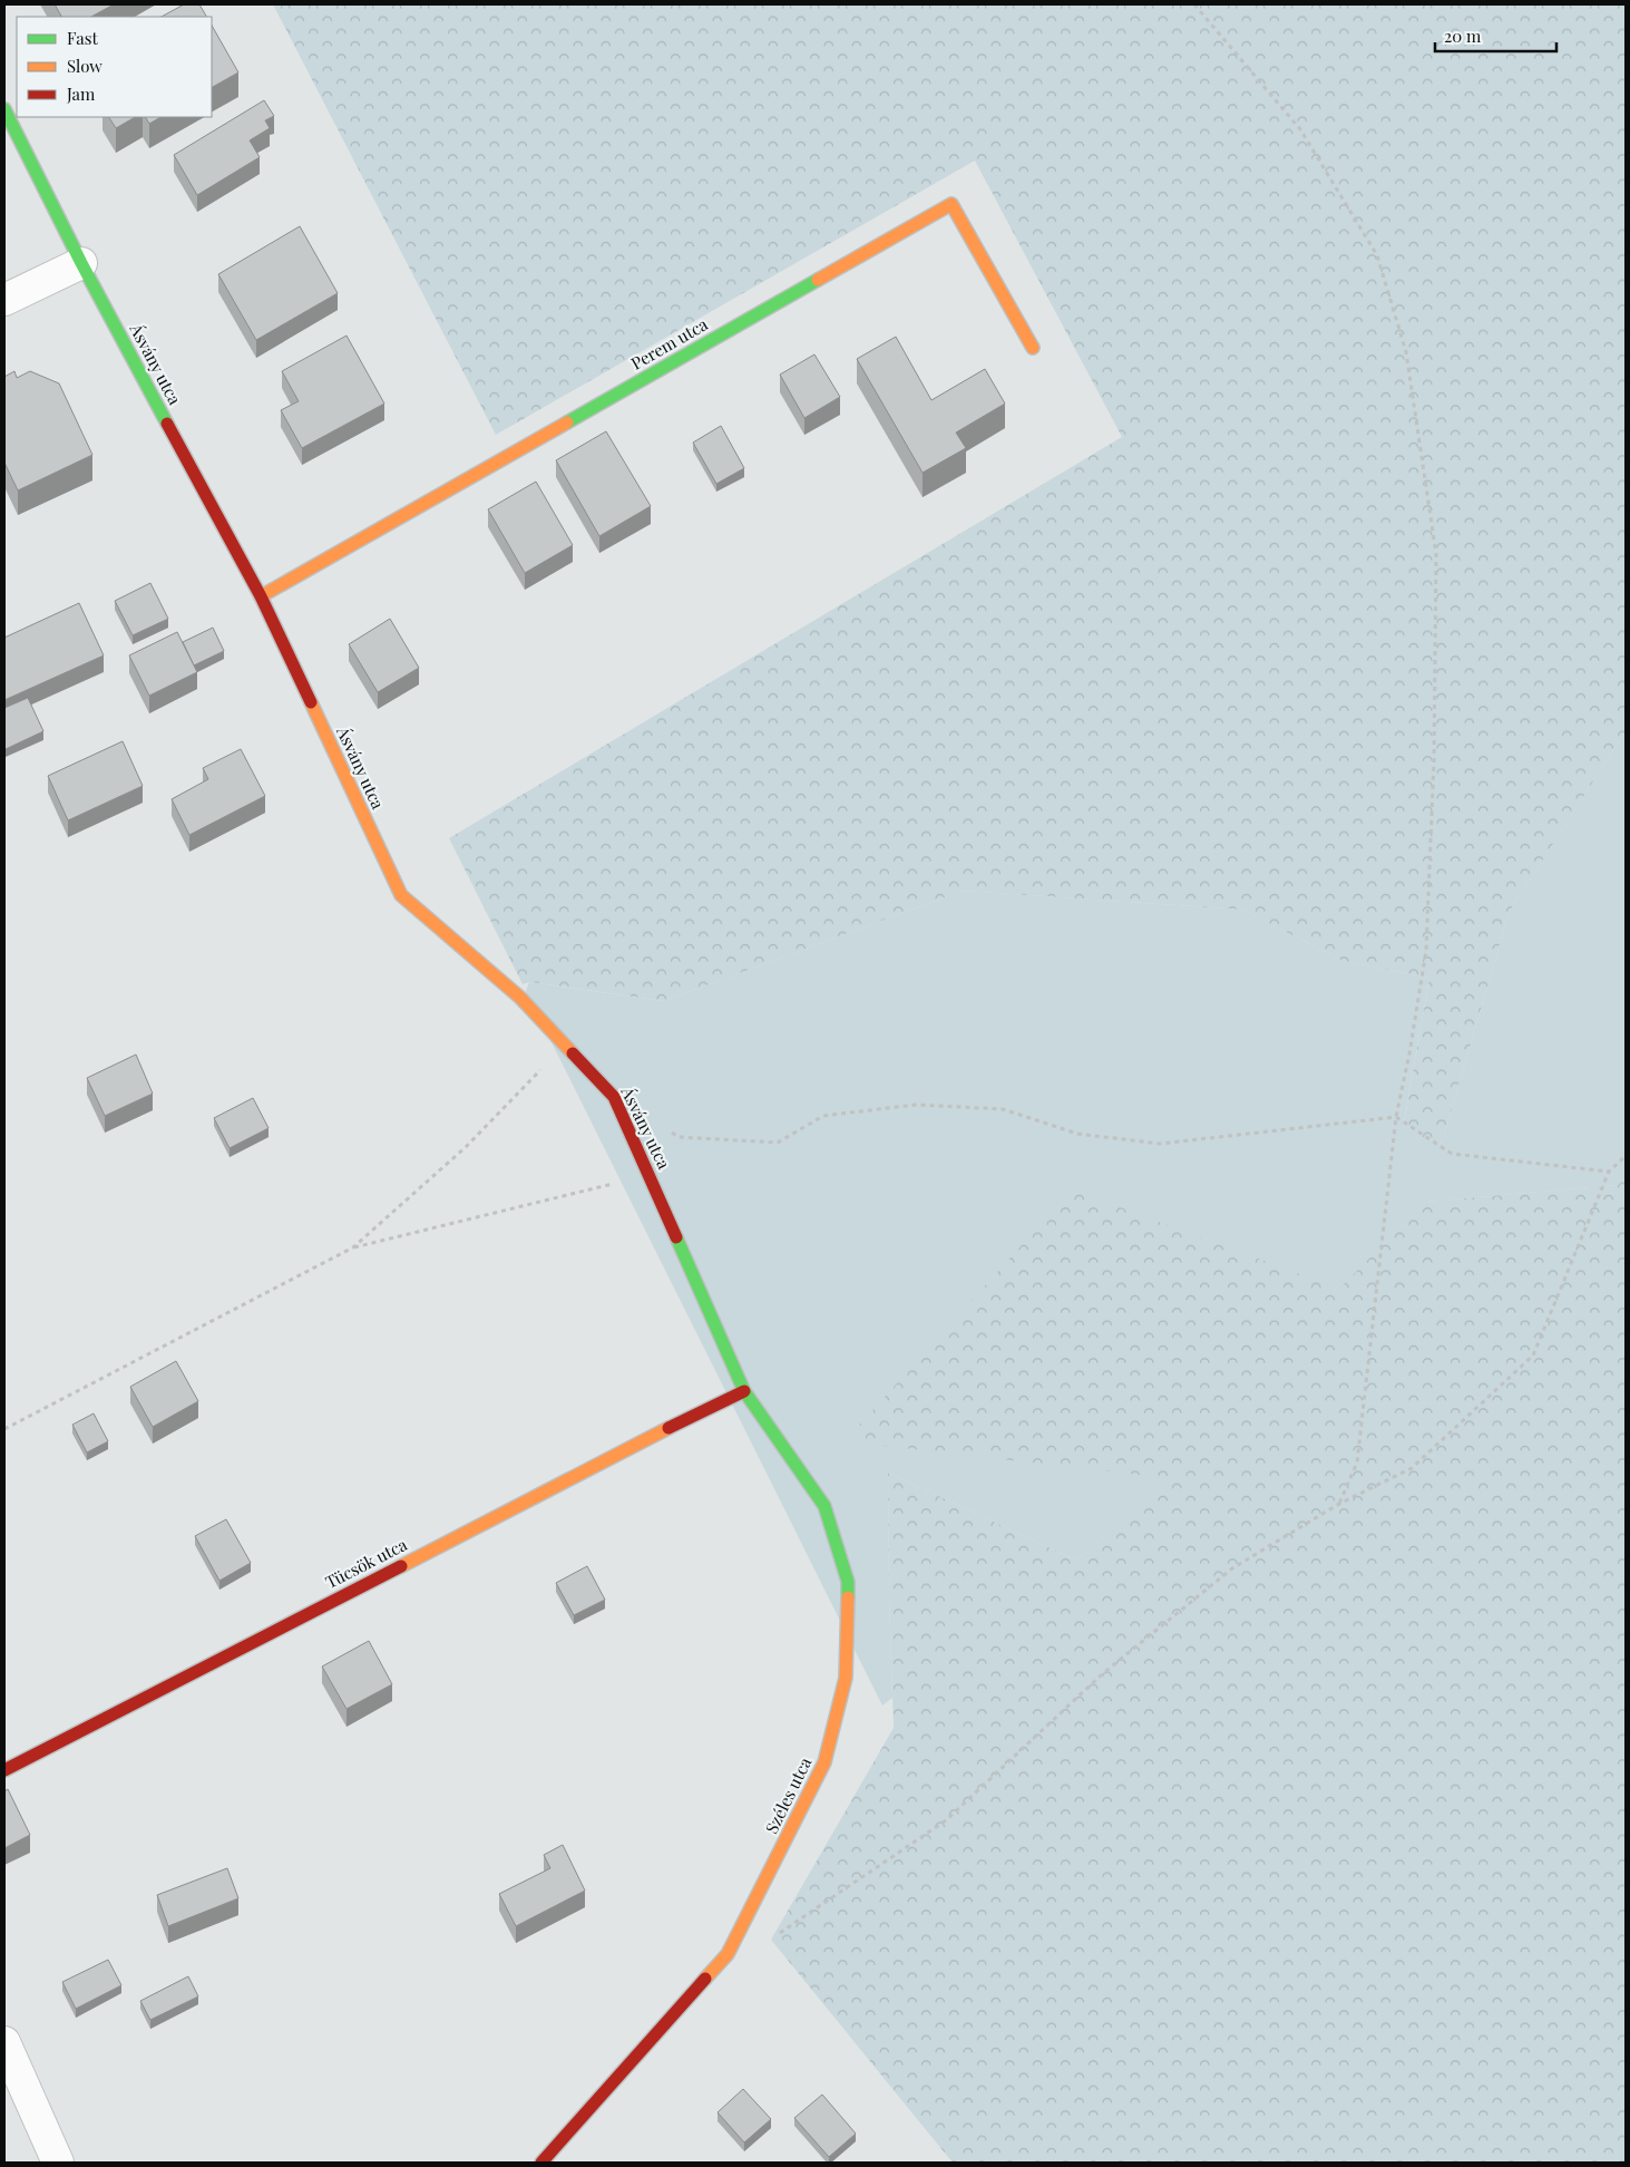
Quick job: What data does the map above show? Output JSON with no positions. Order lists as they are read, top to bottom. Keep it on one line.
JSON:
{"streets":{"street":["Perem utca","Ásvány utca","Tücsök utca","Széles utca"]},"crossings":[["Perem utca","Ásvány utca"],["Ásvány utca","Tücsök utca"],["Ásvány utca","Széles utca"],["Tücsök utca","Széles utca"]],"legend":["Fast","Slow","Jam"],"scale_bar":"20 m"}
